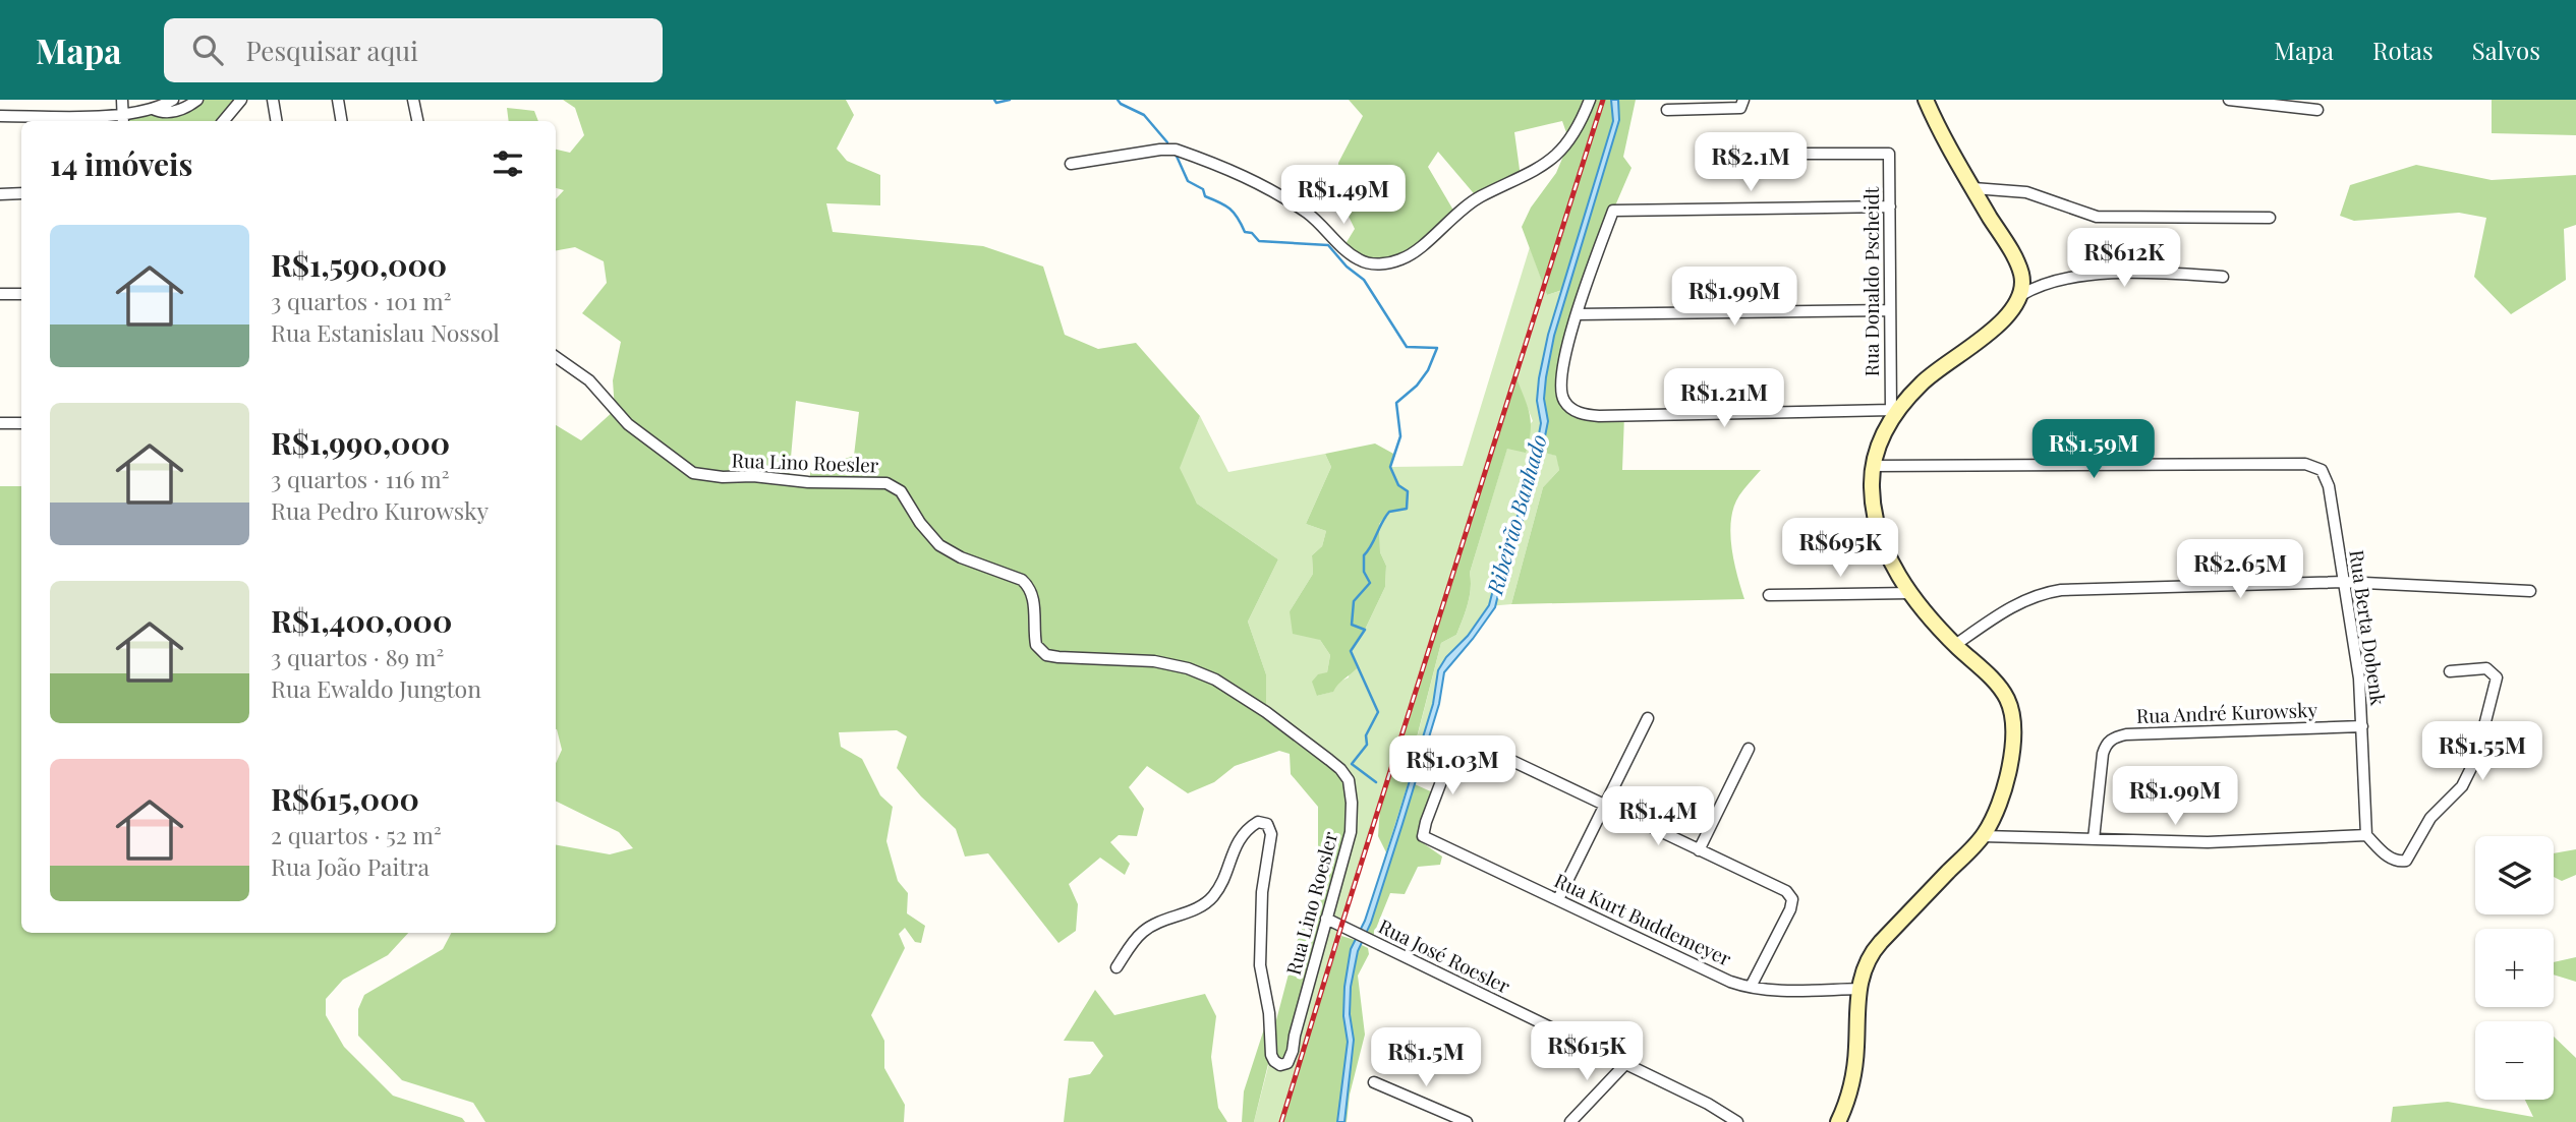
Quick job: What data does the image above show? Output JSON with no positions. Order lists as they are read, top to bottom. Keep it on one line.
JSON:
{"streets":{"street":["Rua Donaldo Pscheidt","Rua Lino Roesler","Rua Berta Dobenk","Rua André Kurowsky","Rua Kurt Buddemeyer","Rua José Roesler"]},"crossings":[["Rua Lino Roesler","Rua José Roesler"],["Rua Berta Dobenk","Rua André Kurowsky"]],"water":["Ribeirão Banhado"],"page":{"header":"Mapa","search":"Pesquisar aqui","nav":["Mapa","Rotas","Salvos"],"heading":"14 imóveis","price":["R$2.1M","R$1.49M","R$612K","R$1.99M","R$1.21M","R$1.59M","R$695K","R$2.65M","R$1.55M","R$1.03M","R$1.99M","R$1.4M","R$615K","R$1.5M"],"list":[{"name":"R$1,590,000","note":"3 quartos · 101 m² · Rua Estanislau Nossol"},{"name":"R$1,990,000","note":"3 quartos · 116 m² · Rua Pedro Kurowsky"},{"name":"R$1,400,000","note":"3 quartos · 89 m² · Rua Ewaldo Jungton"},{"name":"R$615,000","note":"2 quartos · 52 m² · Rua João Paitra"}],"map_buttons":["+","−"]}}
